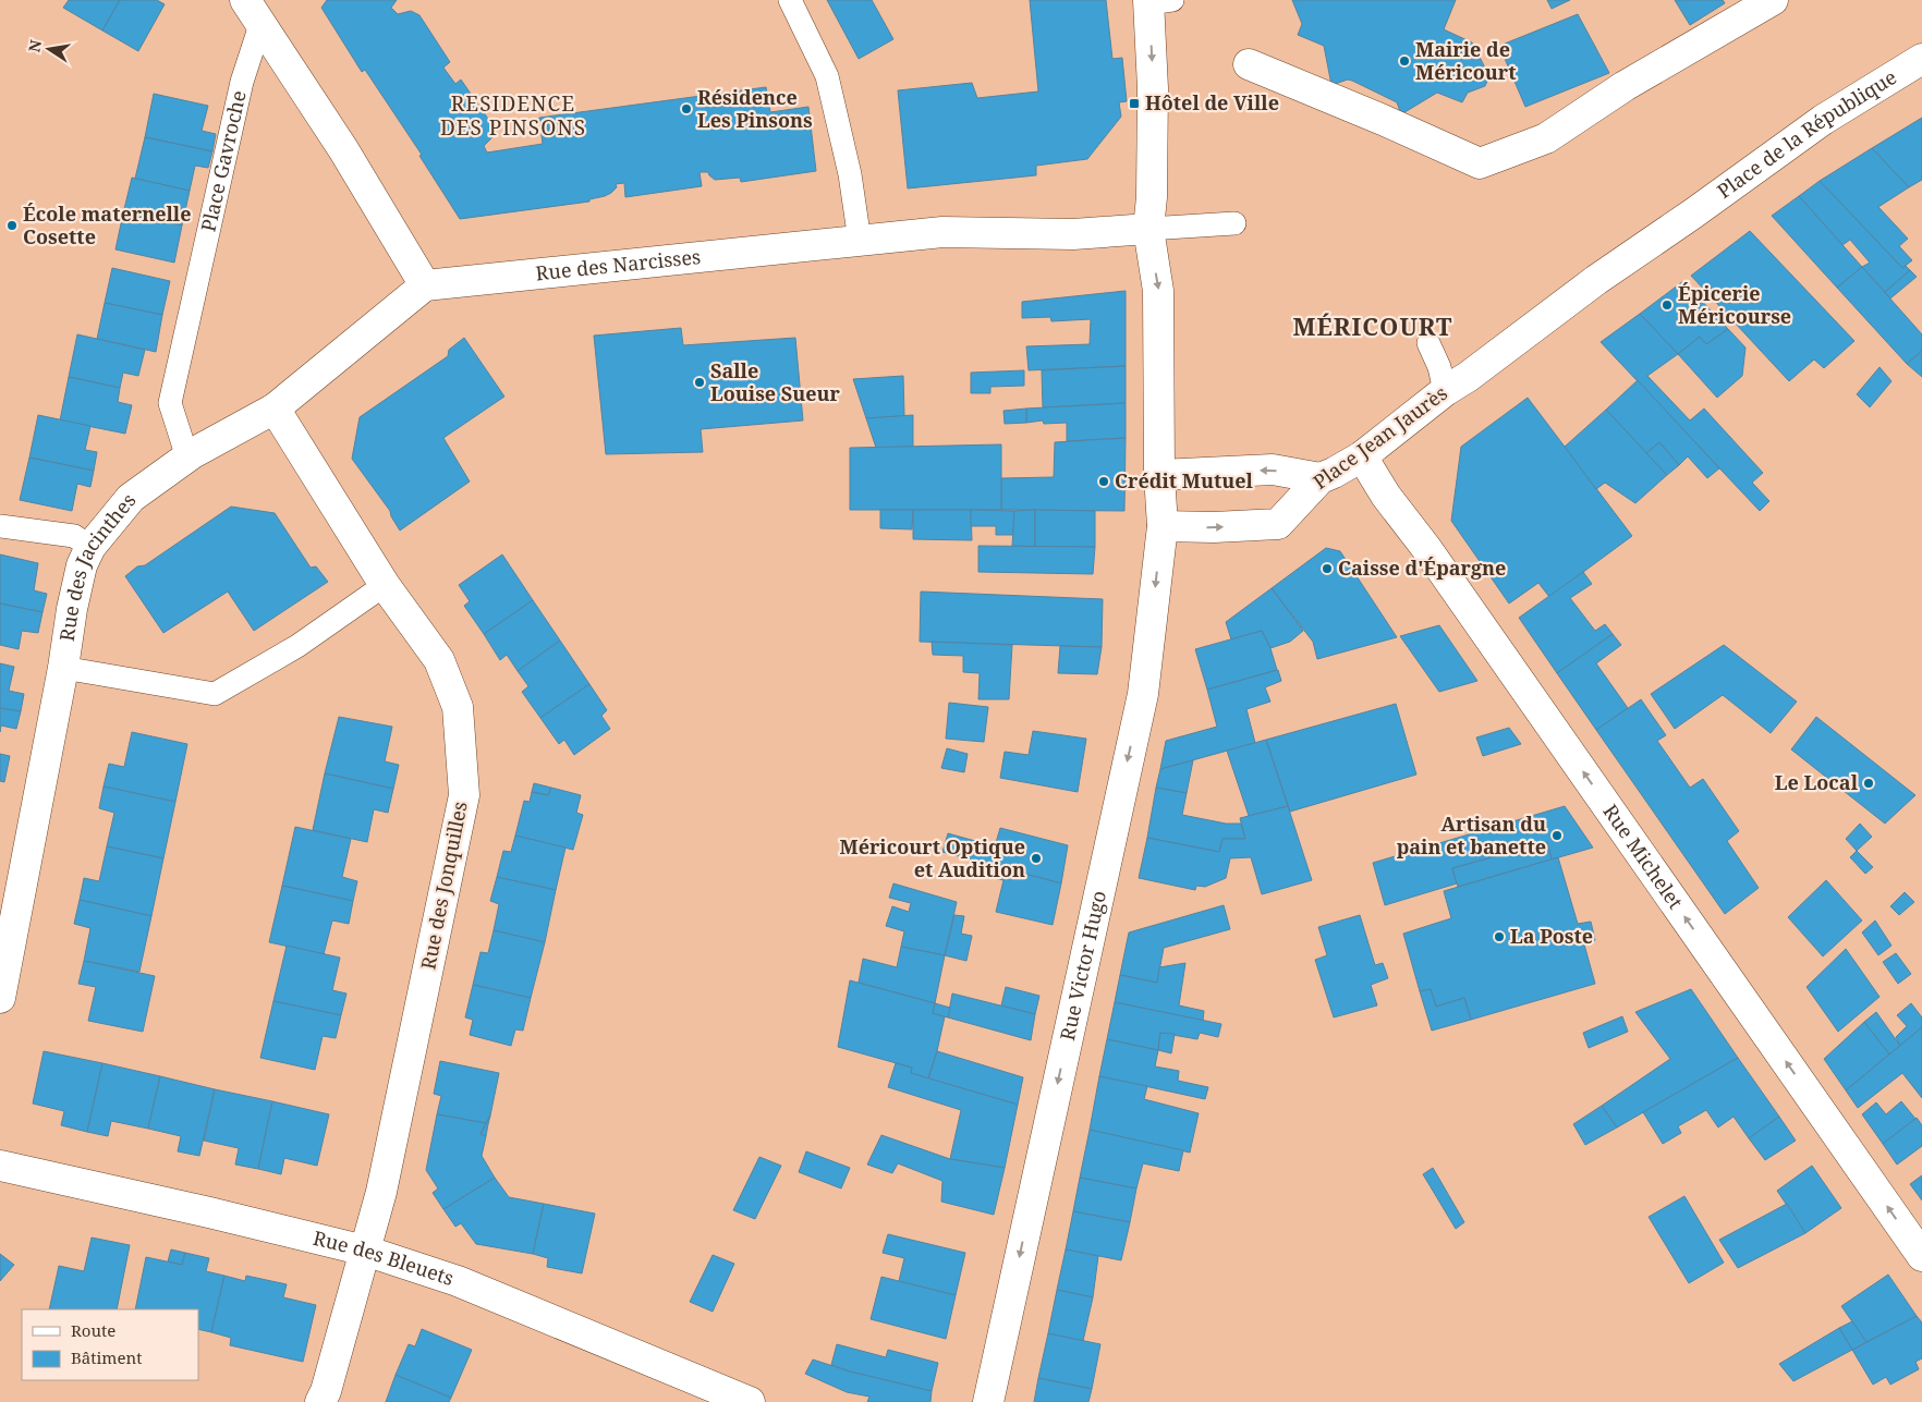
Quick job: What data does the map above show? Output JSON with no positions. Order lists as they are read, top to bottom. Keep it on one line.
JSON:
{"streets":{"street":["Place de la République","Rue des Narcisses","Place Jean Jaurès","Rue des Jacinthes","Rue Michelet","Rue des Jonquilles","Rue Victor Hugo","Rue des Bleuets"],"lane":["Place Gavroche"]},"crossings":[["Place de la République","Place Jean Jaurès"],["Place Gavroche","Rue des Jacinthes"],["Rue des Narcisses","Rue des Jacinthes"],["Place Jean Jaurès","Rue Michelet"],["Place Jean Jaurès","Rue Victor Hugo"],["Rue des Jacinthes","Rue des Jonquilles"],["Rue des Jonquilles","Rue des Bleuets"]],"one_way":["Rue Michelet","Rue Victor Hugo"],"districts":["RESIDENCE DES PINSONS","MÉRICOURT"],"places":{"other":["Mairie de Méricourt","Résidence Les Pinsons","École maternelle Cosette","Épicerie Méricourse","Salle Louise Sueur","Crédit Mutuel","Caisse d'Épargne","Le Local","Artisan du pain et banette","Méricourt Optique et Audition","La Poste"],"transit":["Hôtel de Ville"]},"legend":["Route","Bâtiment"],"north":"left"}
